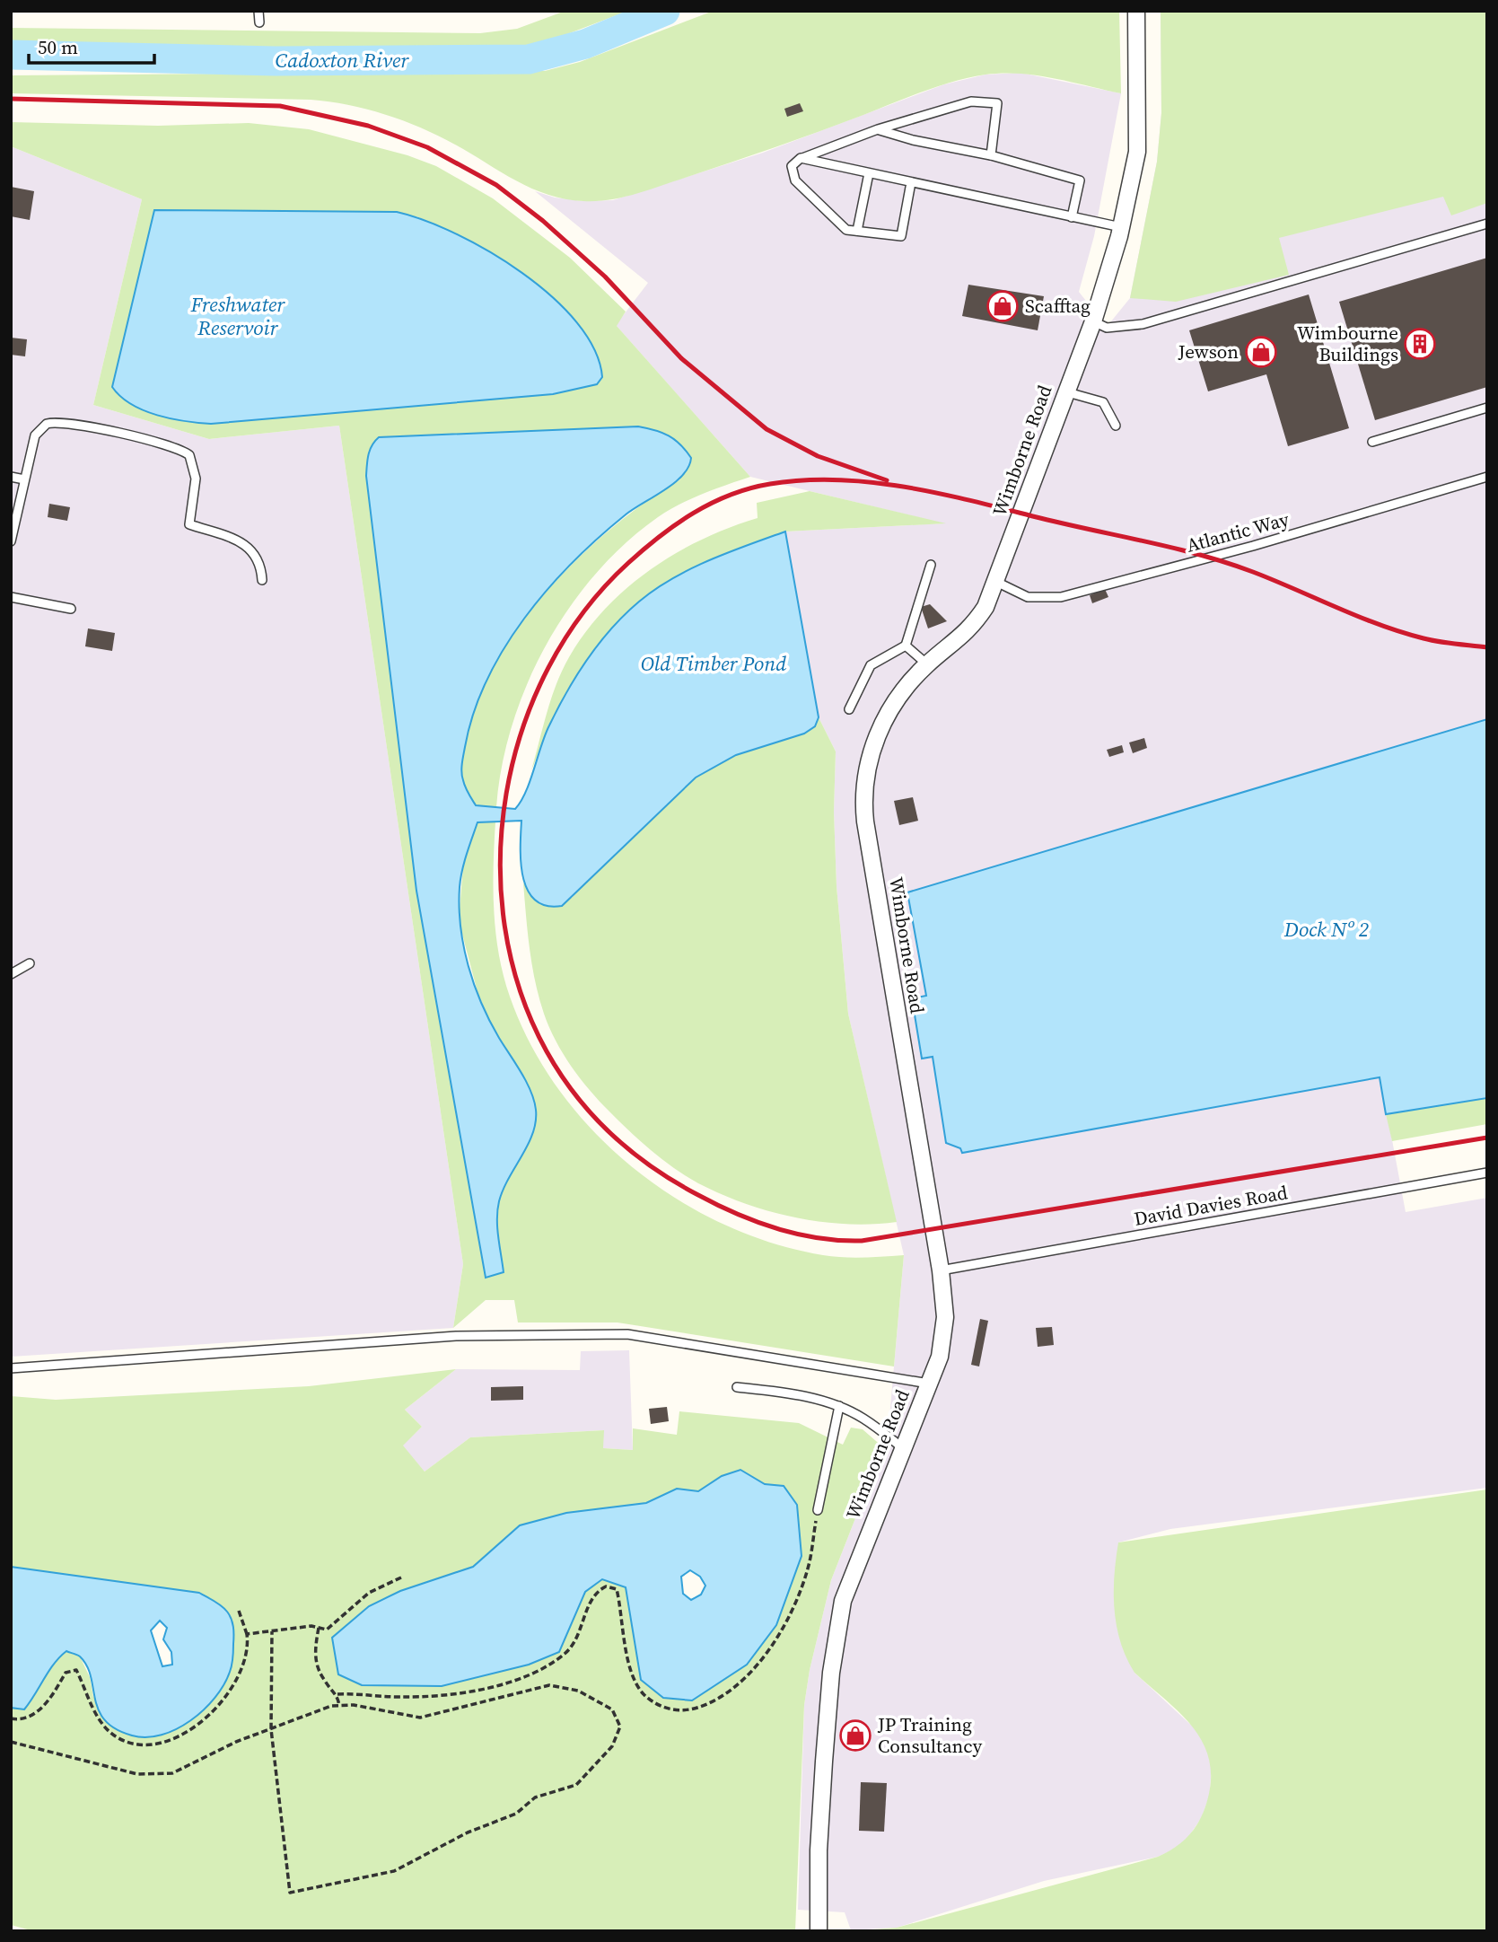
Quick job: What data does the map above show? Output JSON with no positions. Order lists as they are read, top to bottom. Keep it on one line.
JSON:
{"streets":{"street":["Wimborne Road"],"lane":["Atlantic Way","David Davies Road"]},"crossings":[["Wimborne Road","Atlantic Way"],["Wimborne Road","David Davies Road"]],"water":["Cadoxton River","Freshwater Reservoir","Old Timber Pond","Dock Nº 2"],"places":{"shop":["Scafftag","Jewson","JP Training Consultancy"],"building":["Wimbourne Buildings"]},"scale_bar":"50 m"}
